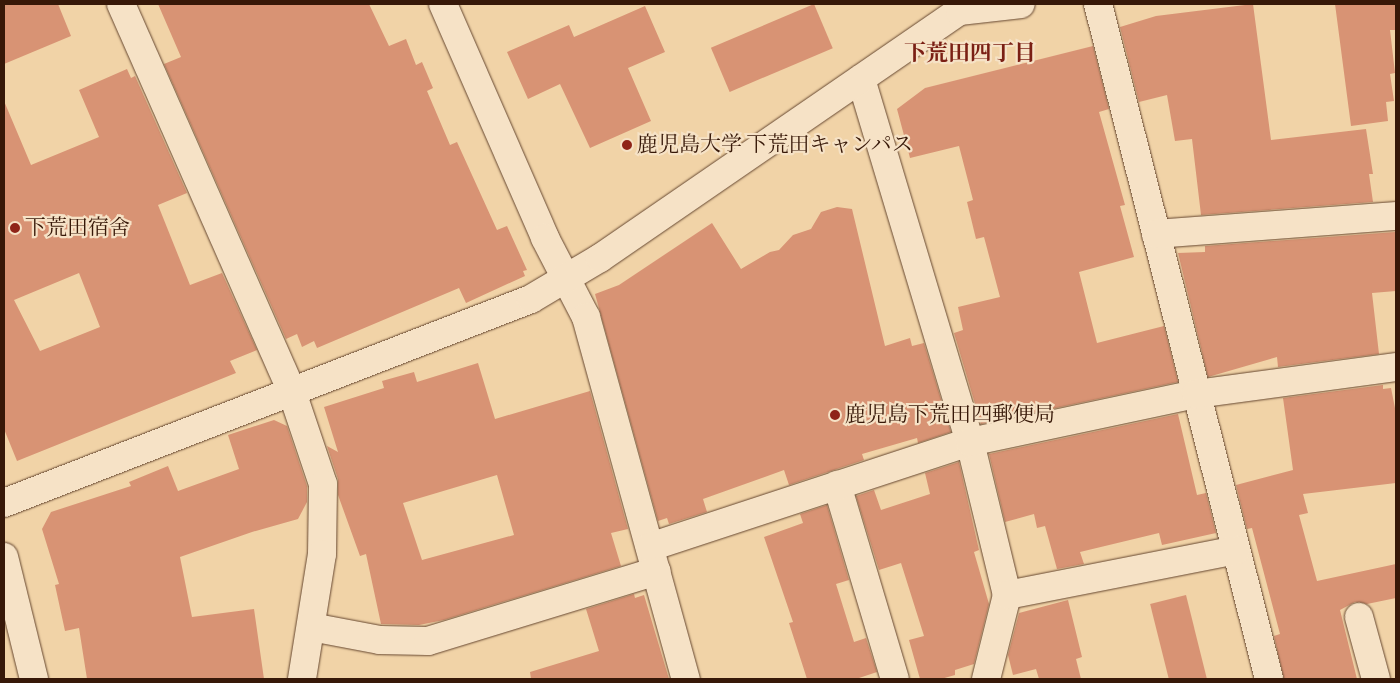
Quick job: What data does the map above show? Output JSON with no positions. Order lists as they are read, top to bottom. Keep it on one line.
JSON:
{"districts":["下荒田四丁目"],"places":["鹿児島大学 下荒田キャンパス","下荒田宿舍","鹿児島下荒田四郵便局"]}
